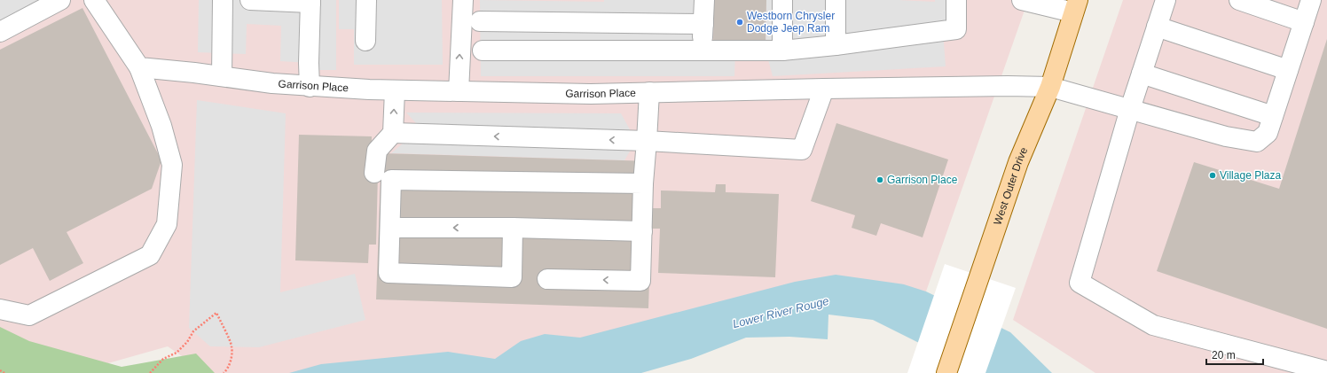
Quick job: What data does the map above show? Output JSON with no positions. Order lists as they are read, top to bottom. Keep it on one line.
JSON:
{"streets":{"main road":["West Outer Drive"],"street":["Garrison Place"]},"crossings":[["Garrison Place","West Outer Drive"]],"water":["Lower River Rouge"],"places":["Westborn Chrysler Dodge Jeep Ram","Village Plaza","Garrison Place"],"scale_bar":"20 m"}
